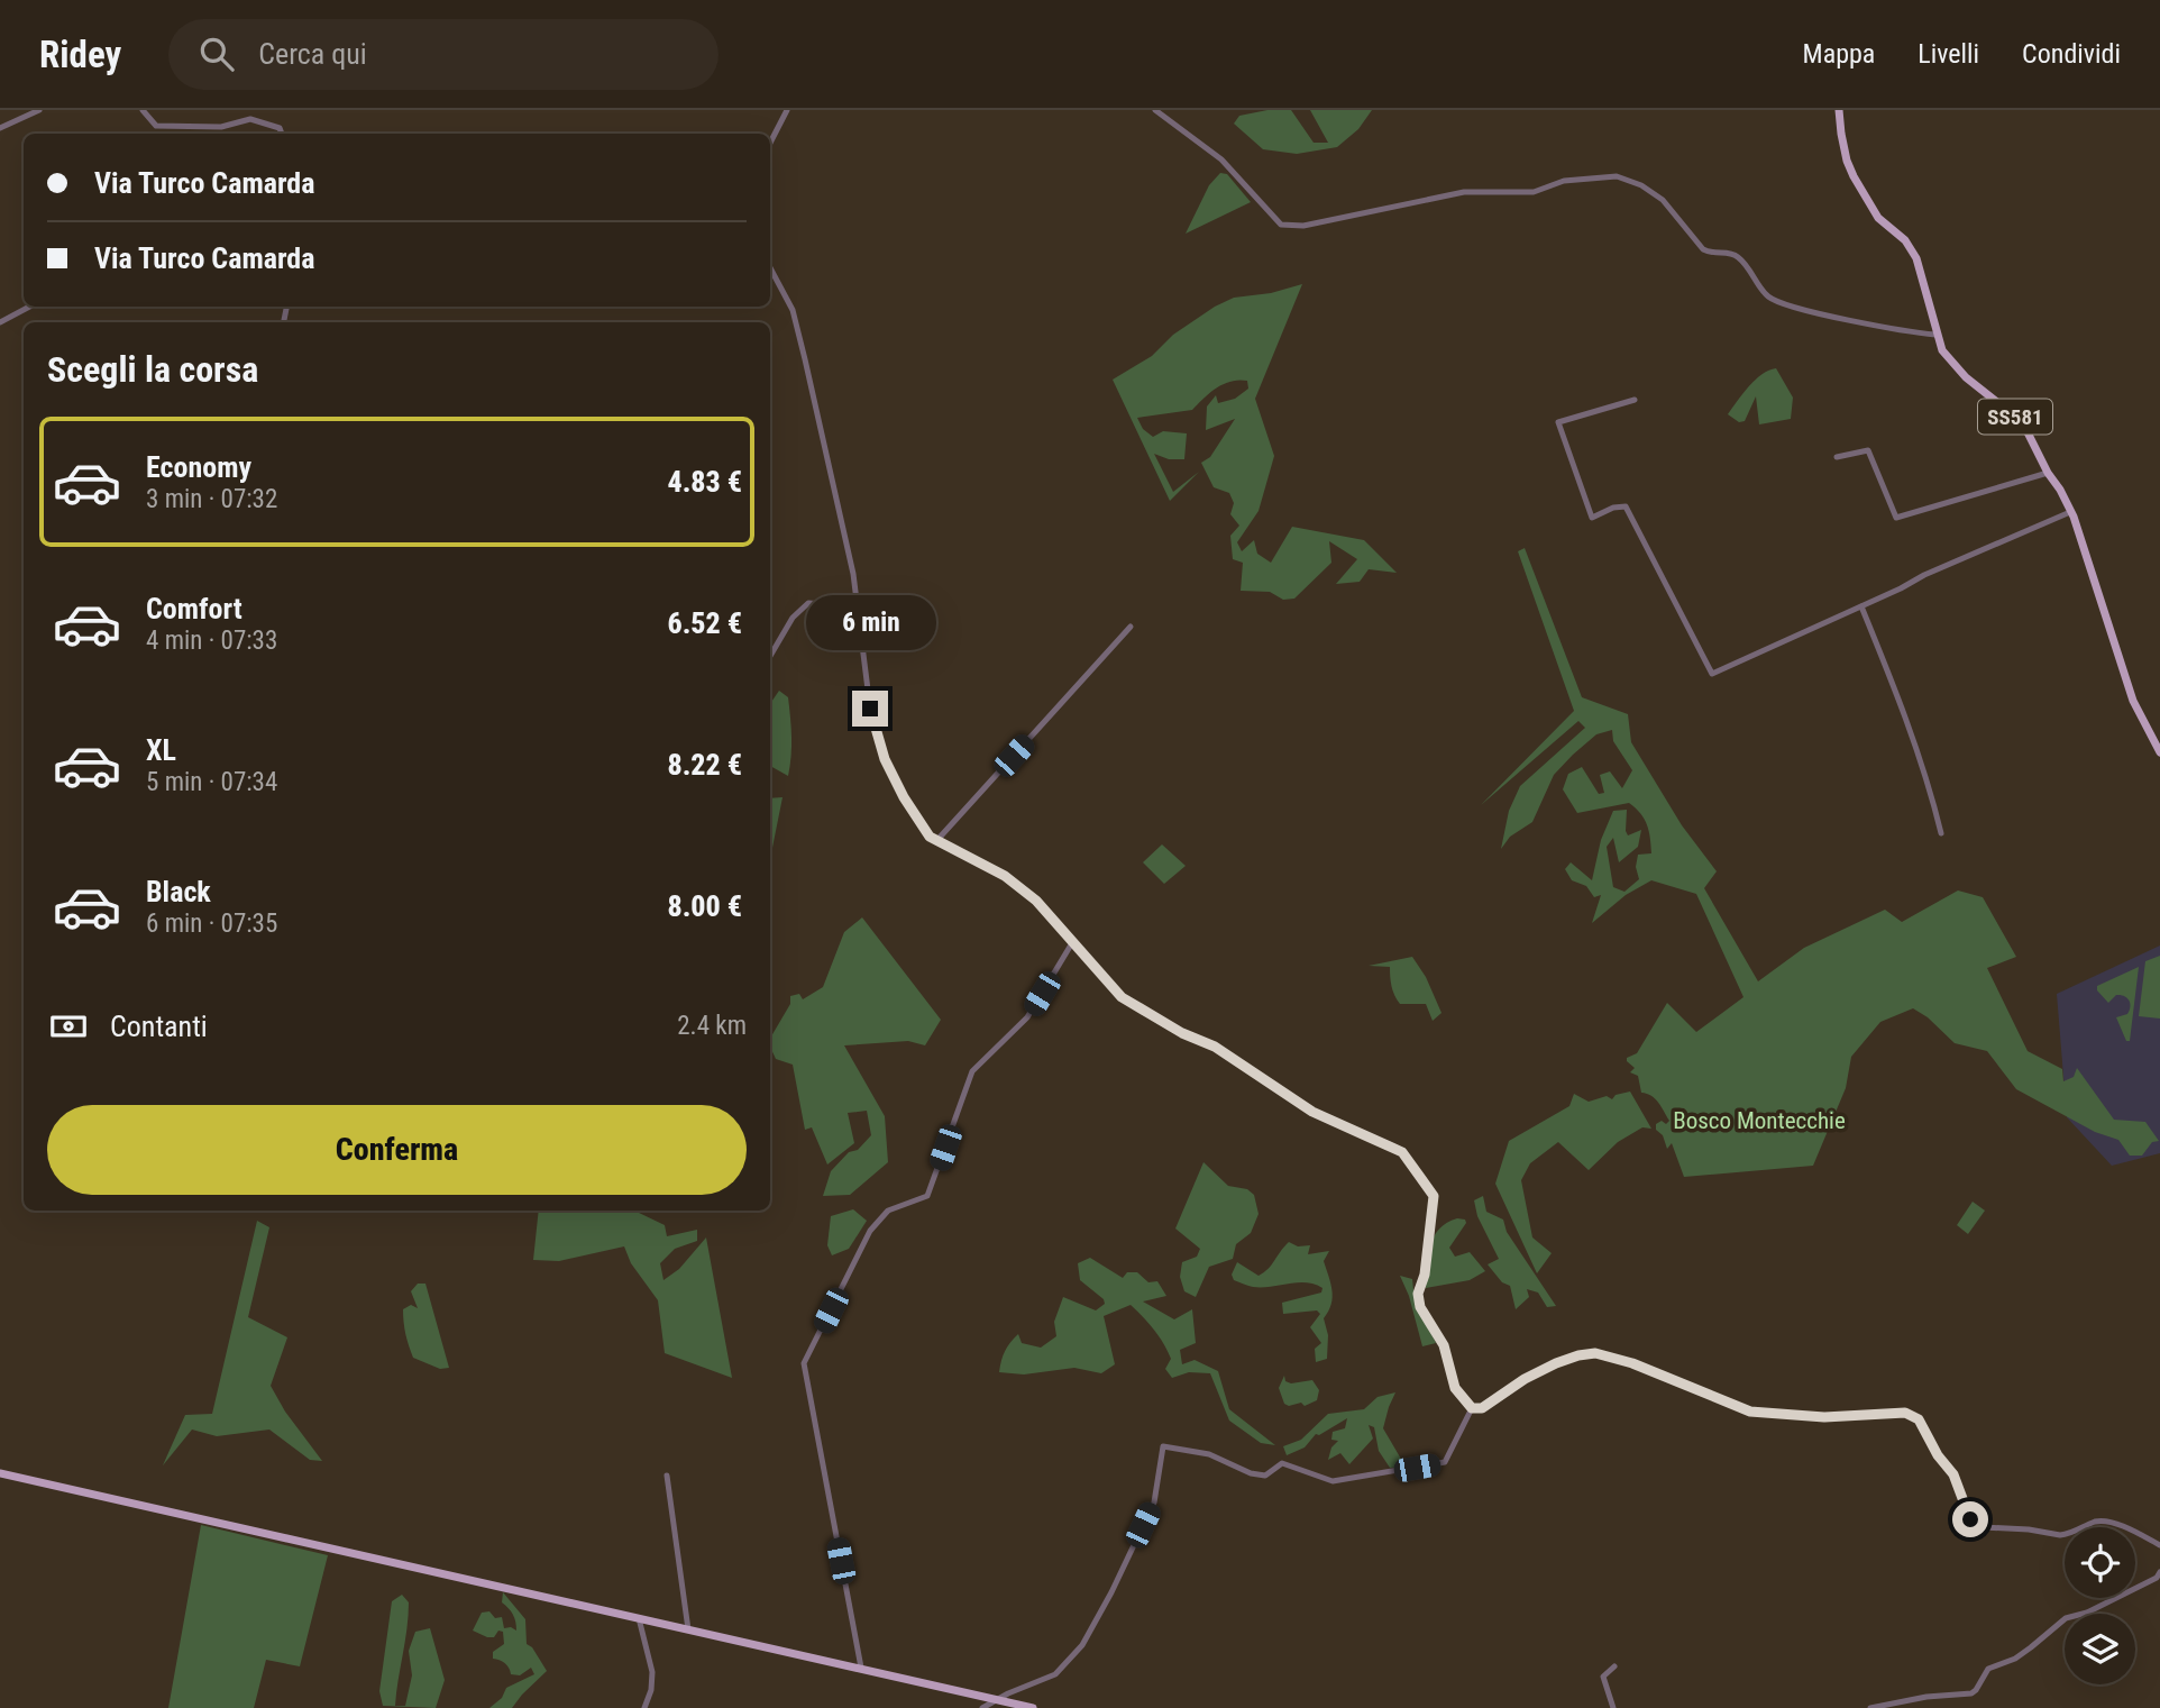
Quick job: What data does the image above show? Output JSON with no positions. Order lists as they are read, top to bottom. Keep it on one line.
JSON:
{"streets":{"main road":["SS581"]},"parks":["Bosco Montecchie"],"page":{"header":"Ridey","search":"Cerca qui","nav":["Mappa","Livelli","Condividi"],"banner":["Via Turco Camarda","Via Turco Camarda"],"heading":"Scegli la corsa","list":[{"name":"Economy","note":"3 min · 07:32","value":"4.83 €"},{"name":"Comfort","note":"4 min · 07:33","value":"6.52 €"},{"name":"XL","note":"5 min · 07:34","value":"8.22 €"},{"name":"Black","note":"6 min · 07:35","value":"8.00 €"}],"bubble":"6 min","pay":["Contanti","2.4 km"],"buttons":"Conferma"}}
